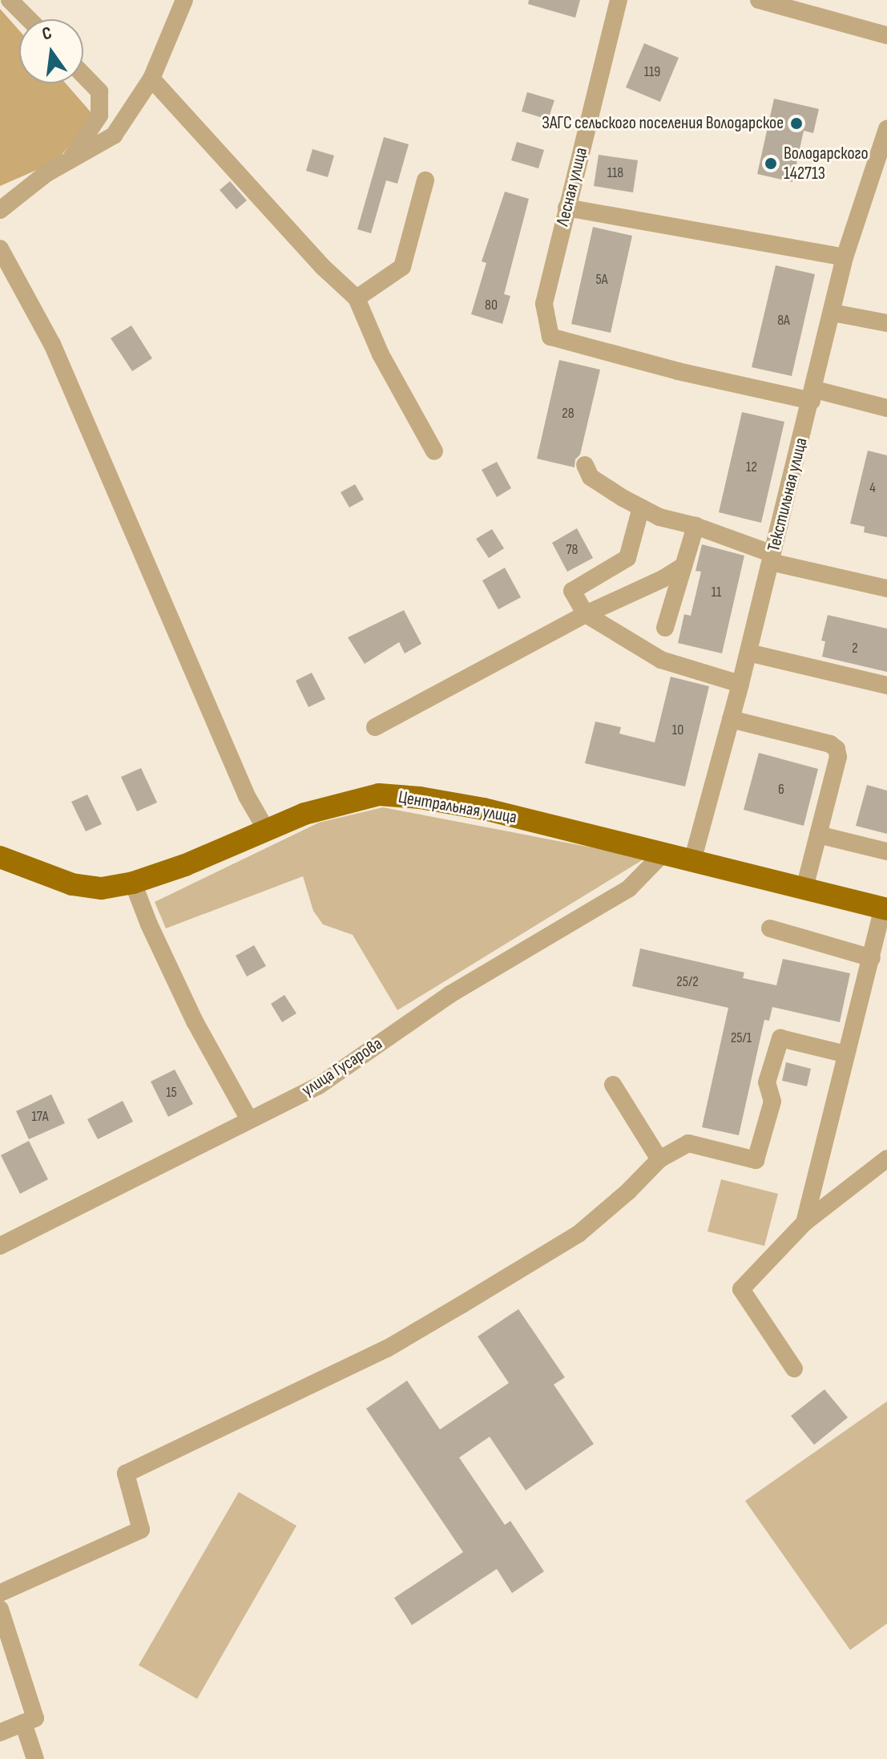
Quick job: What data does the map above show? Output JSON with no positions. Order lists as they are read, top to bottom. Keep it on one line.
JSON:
{"streets":{"main road":["Центральная улица"],"street":["Лесная улица","Текстильная улица","улица Гусарова"]},"crossings":[["Лесная улица","Текстильная улица"],["Текстильная улица","Центральная улица"],["Центральная улица","улица Гусарова"]],"places":["ЗАГС сельского поселения Володарское","Володарского 142713"],"house_numbers":["119","118","5А","80","8А","28","12","4","78","11","2","10","6","25/2","25/1","15","17А"],"north":"top"}
